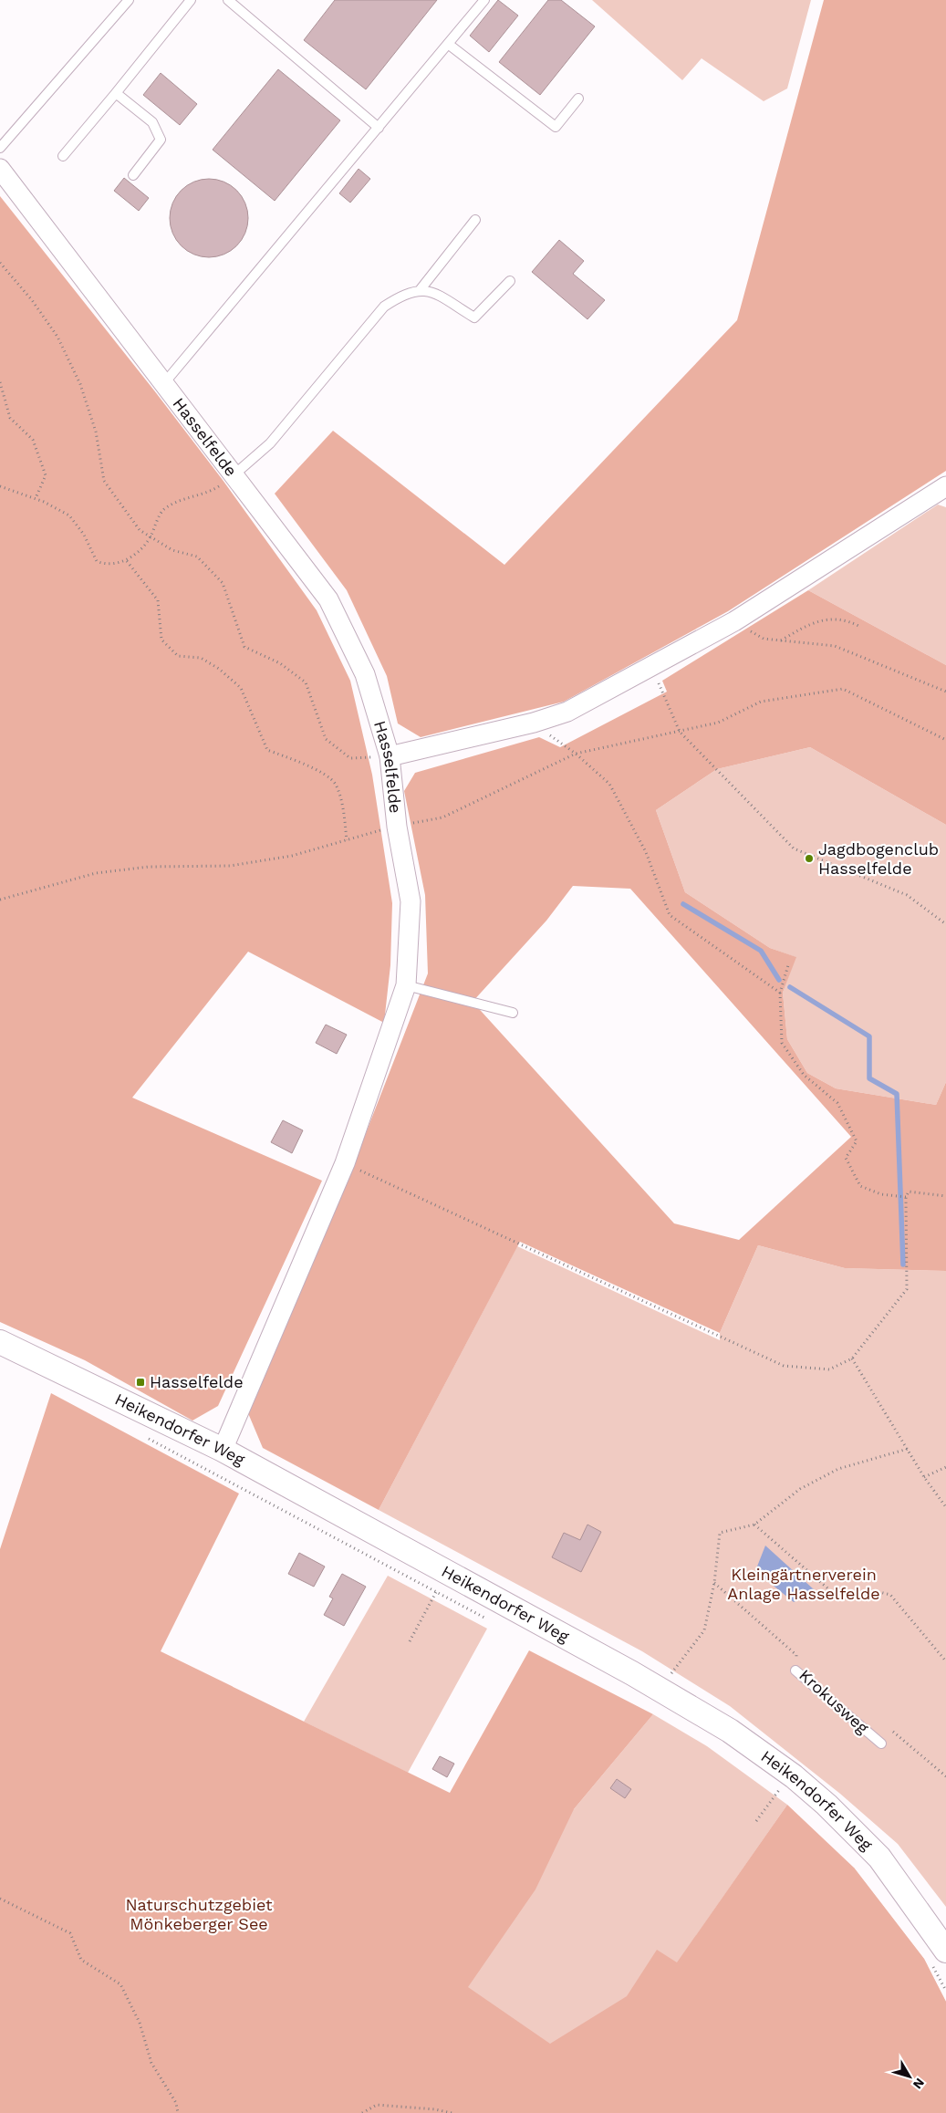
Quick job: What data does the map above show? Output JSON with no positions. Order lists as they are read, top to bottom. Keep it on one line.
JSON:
{"streets":{"street":["Hasselfelde","Heikendorfer Weg"],"lane":["Krokusweg"]},"crossings":[["Hasselfelde","Heikendorfer Weg"]],"parks":["Kleingärtnerverein Anlage Hasselfelde","Naturschutzgebiet Mönkeberger See"],"places":{"other":["Jagdbogenclub Hasselfelde"],"transit":["Hasselfelde"]},"north":"bottom right"}
